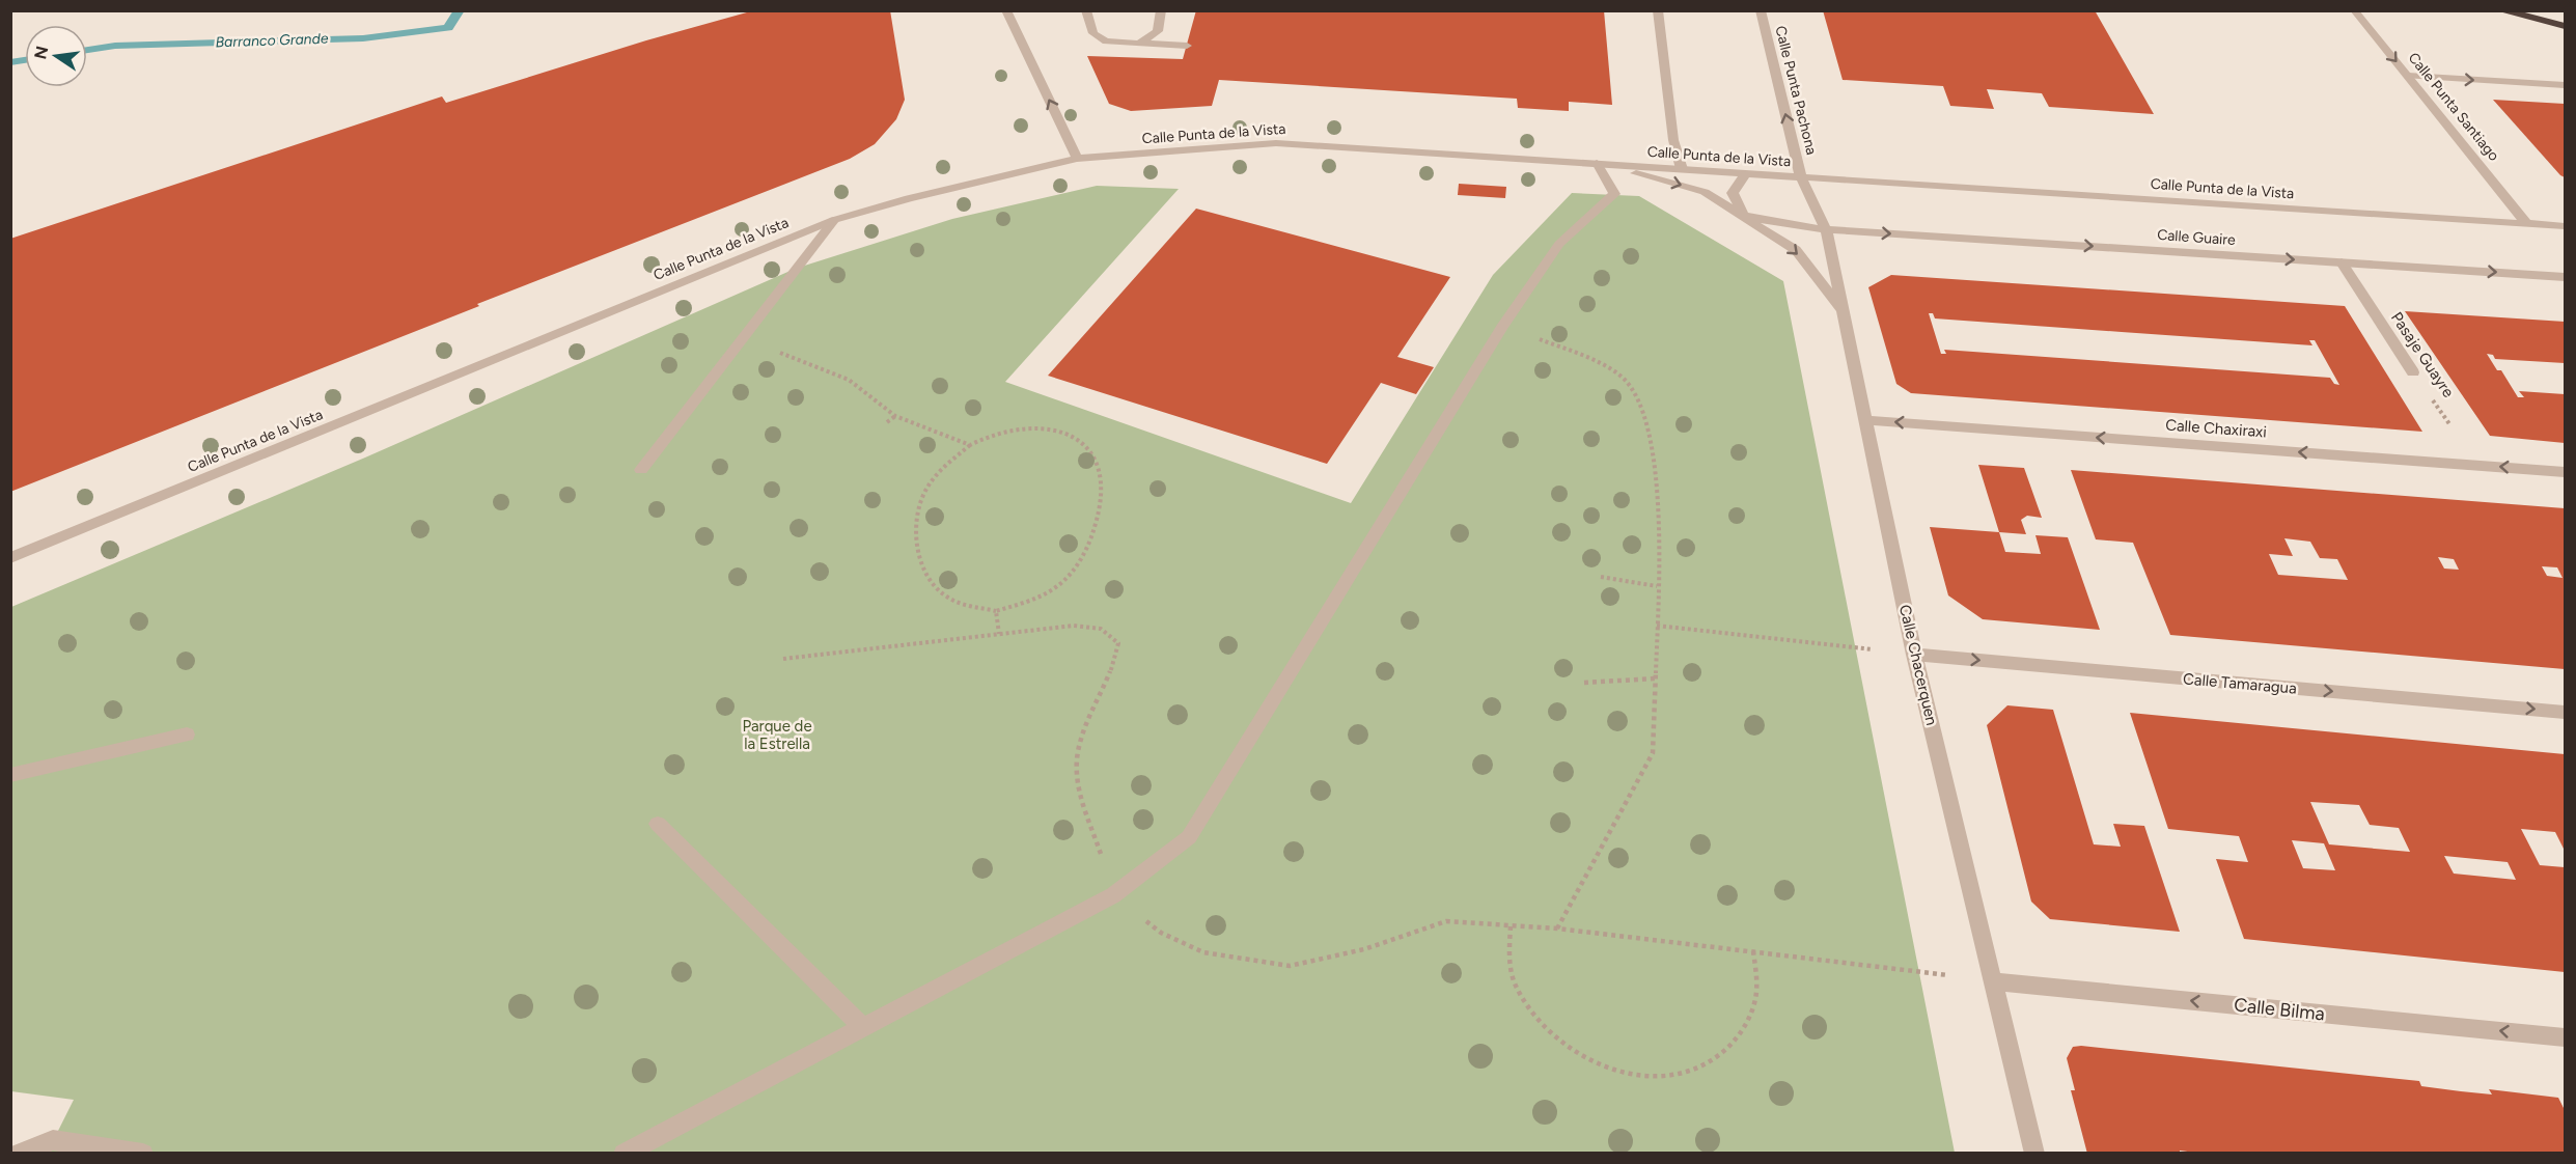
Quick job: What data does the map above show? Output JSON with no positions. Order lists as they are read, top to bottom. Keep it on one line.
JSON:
{"streets":{"street":["Calle Punta Pachona","Calle Punta Santiago","Calle Punta de la Vista","Calle Guaire","Pasaje Guayre","Calle Chaxiraxi","Calle Chacerquen","Calle Tamaragua","Calle Bilma"]},"crossings":[["Calle Punta Pachona","Calle Punta de la Vista"],["Calle Punta Pachona","Calle Chacerquen"],["Calle Punta Santiago","Calle Punta de la Vista"],["Calle Punta de la Vista","Calle Chacerquen"],["Calle Guaire","Pasaje Guayre"],["Calle Guaire","Calle Chacerquen"],["Pasaje Guayre","Calle Chaxiraxi"],["Calle Chaxiraxi","Calle Chacerquen"],["Calle Chacerquen","Calle Tamaragua"],["Calle Chacerquen","Calle Bilma"]],"one_way":["Calle Guaire","Calle Chaxiraxi","Calle Tamaragua","Calle Bilma"],"water":["Barranco Grande"],"parks":["Parque de la Estrella"],"north":"left"}
